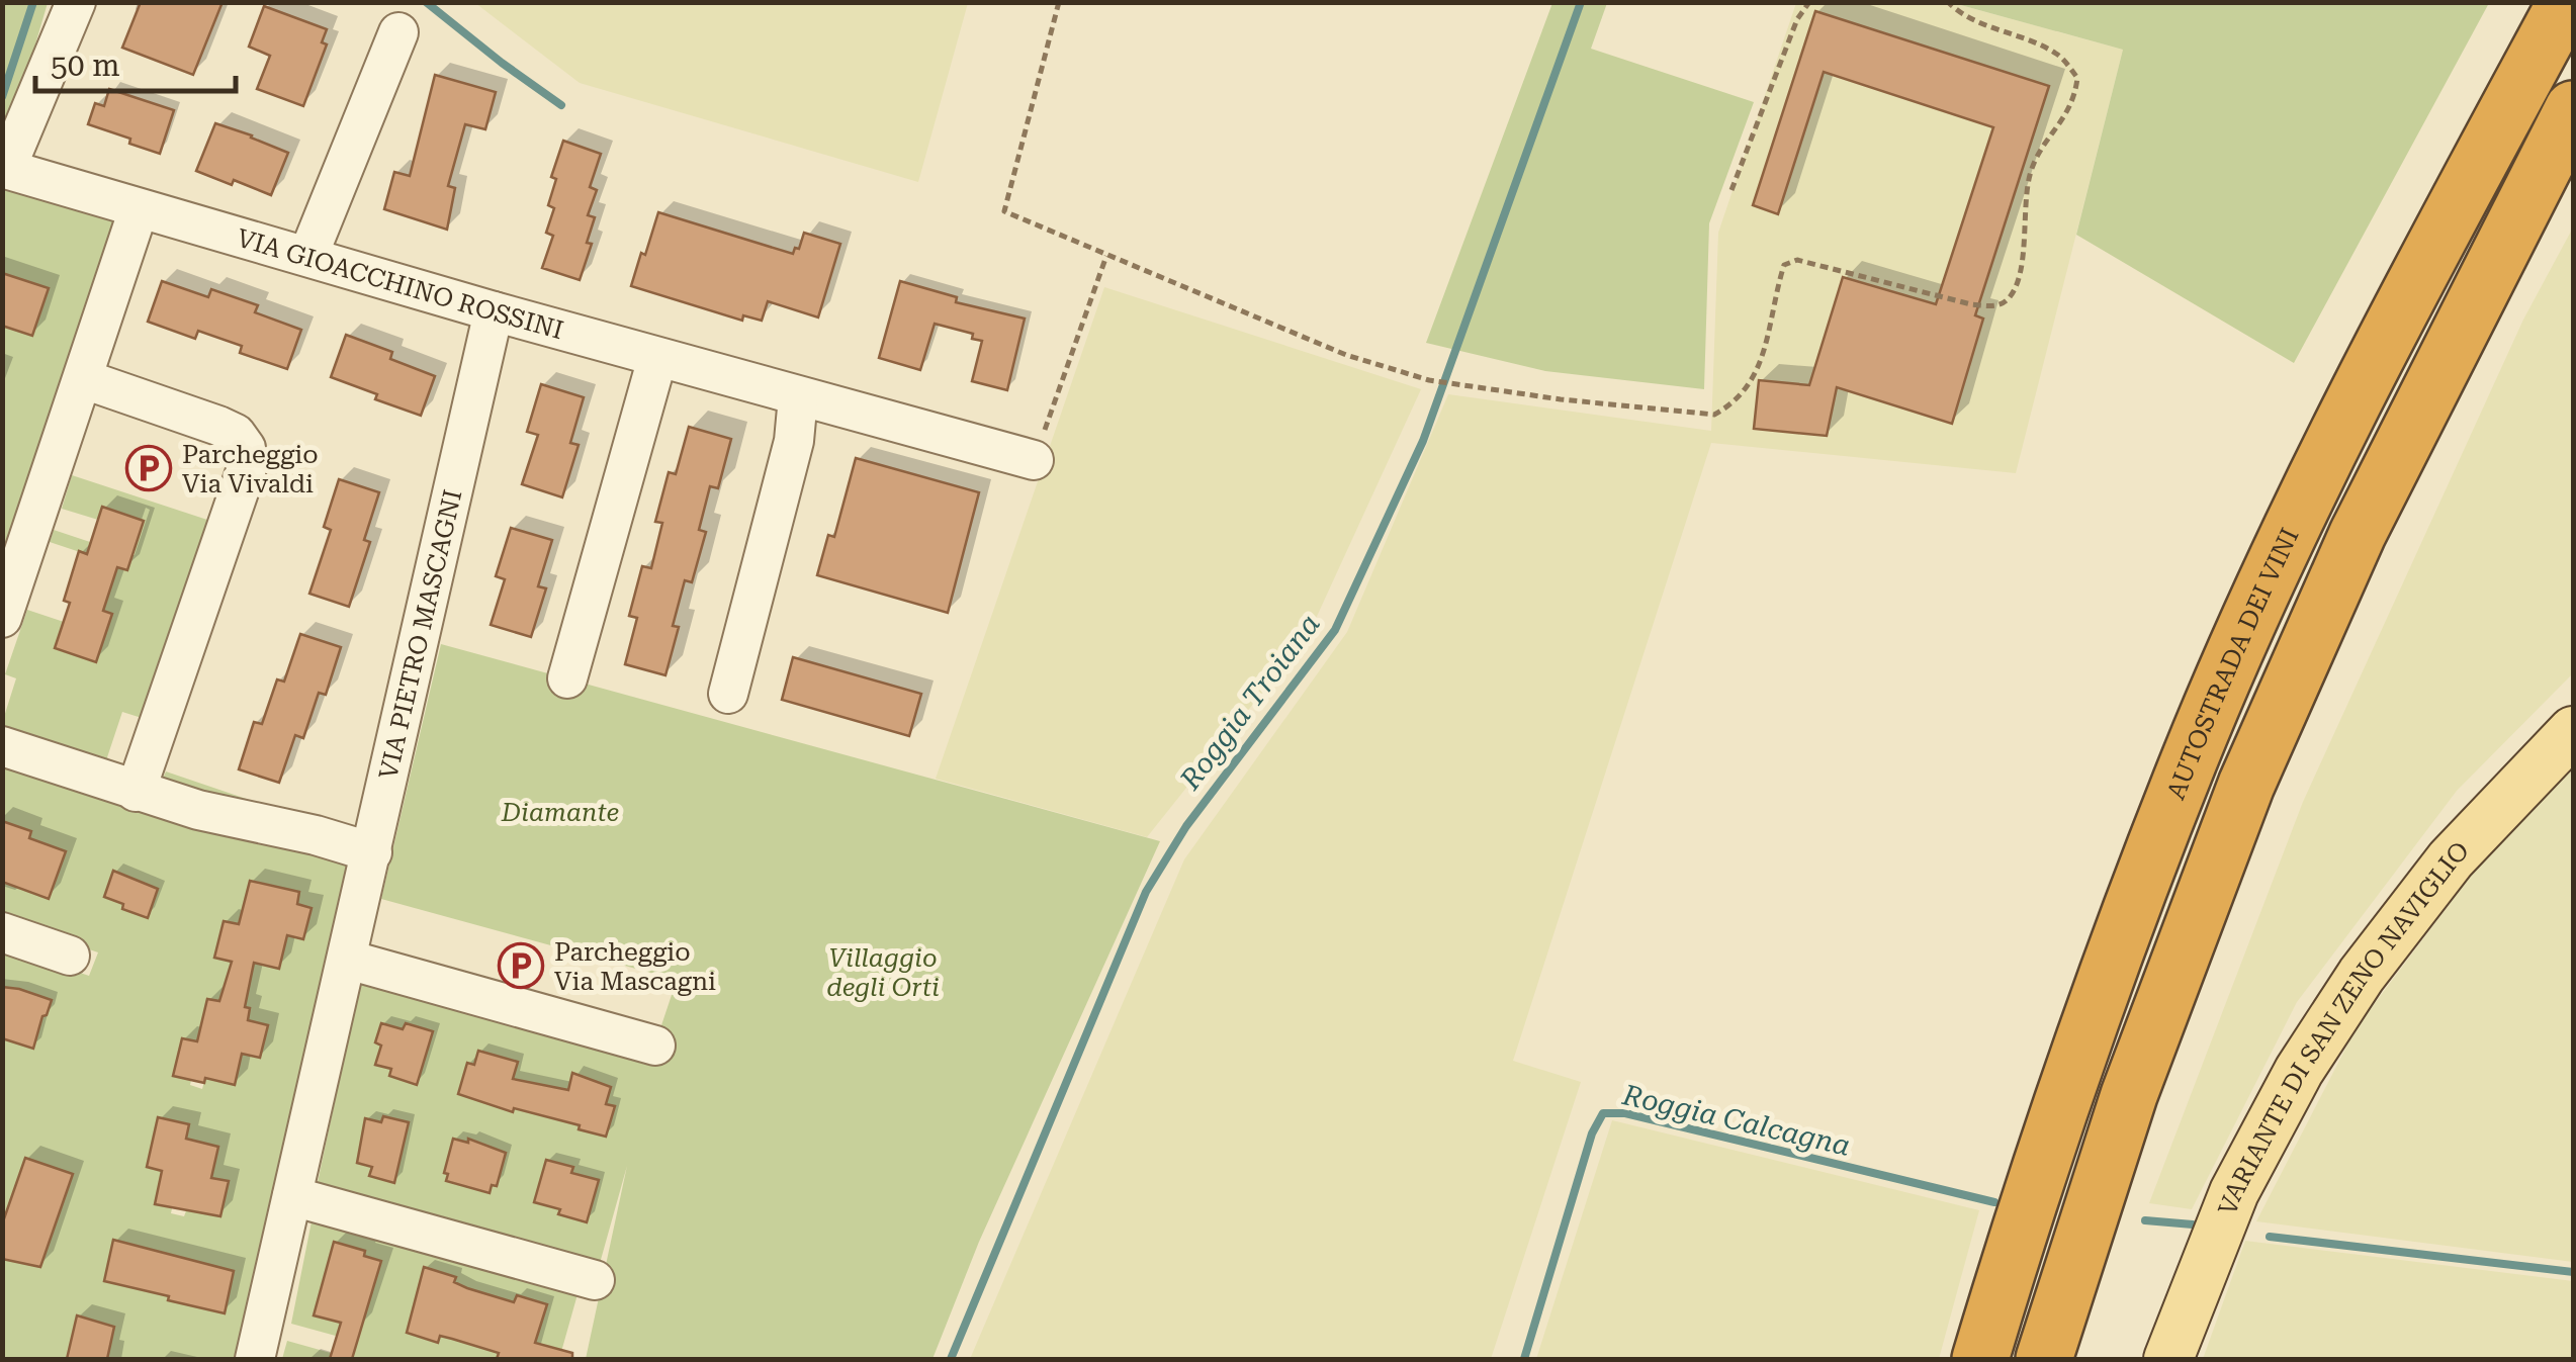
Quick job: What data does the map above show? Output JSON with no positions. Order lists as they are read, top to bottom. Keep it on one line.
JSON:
{"streets":{"highway":["AUTOSTRADA DEI VINI"],"main road":["VARIANTE DI SAN ZENO NAVIGLIO"],"street":["VIA GIOACCHINO ROSSINI","VIA PIETRO MASCAGNI"]},"crossings":[["VIA GIOACCHINO ROSSINI","VIA PIETRO MASCAGNI"]],"water":["Roggia Troiana","Roggia Calcagna"],"parks":["Diamante","Villaggio degli Orti"],"places":{"parking":["Parcheggio Via Vivaldi","Parcheggio Via Mascagni"]},"scale_bar":"50 m"}
